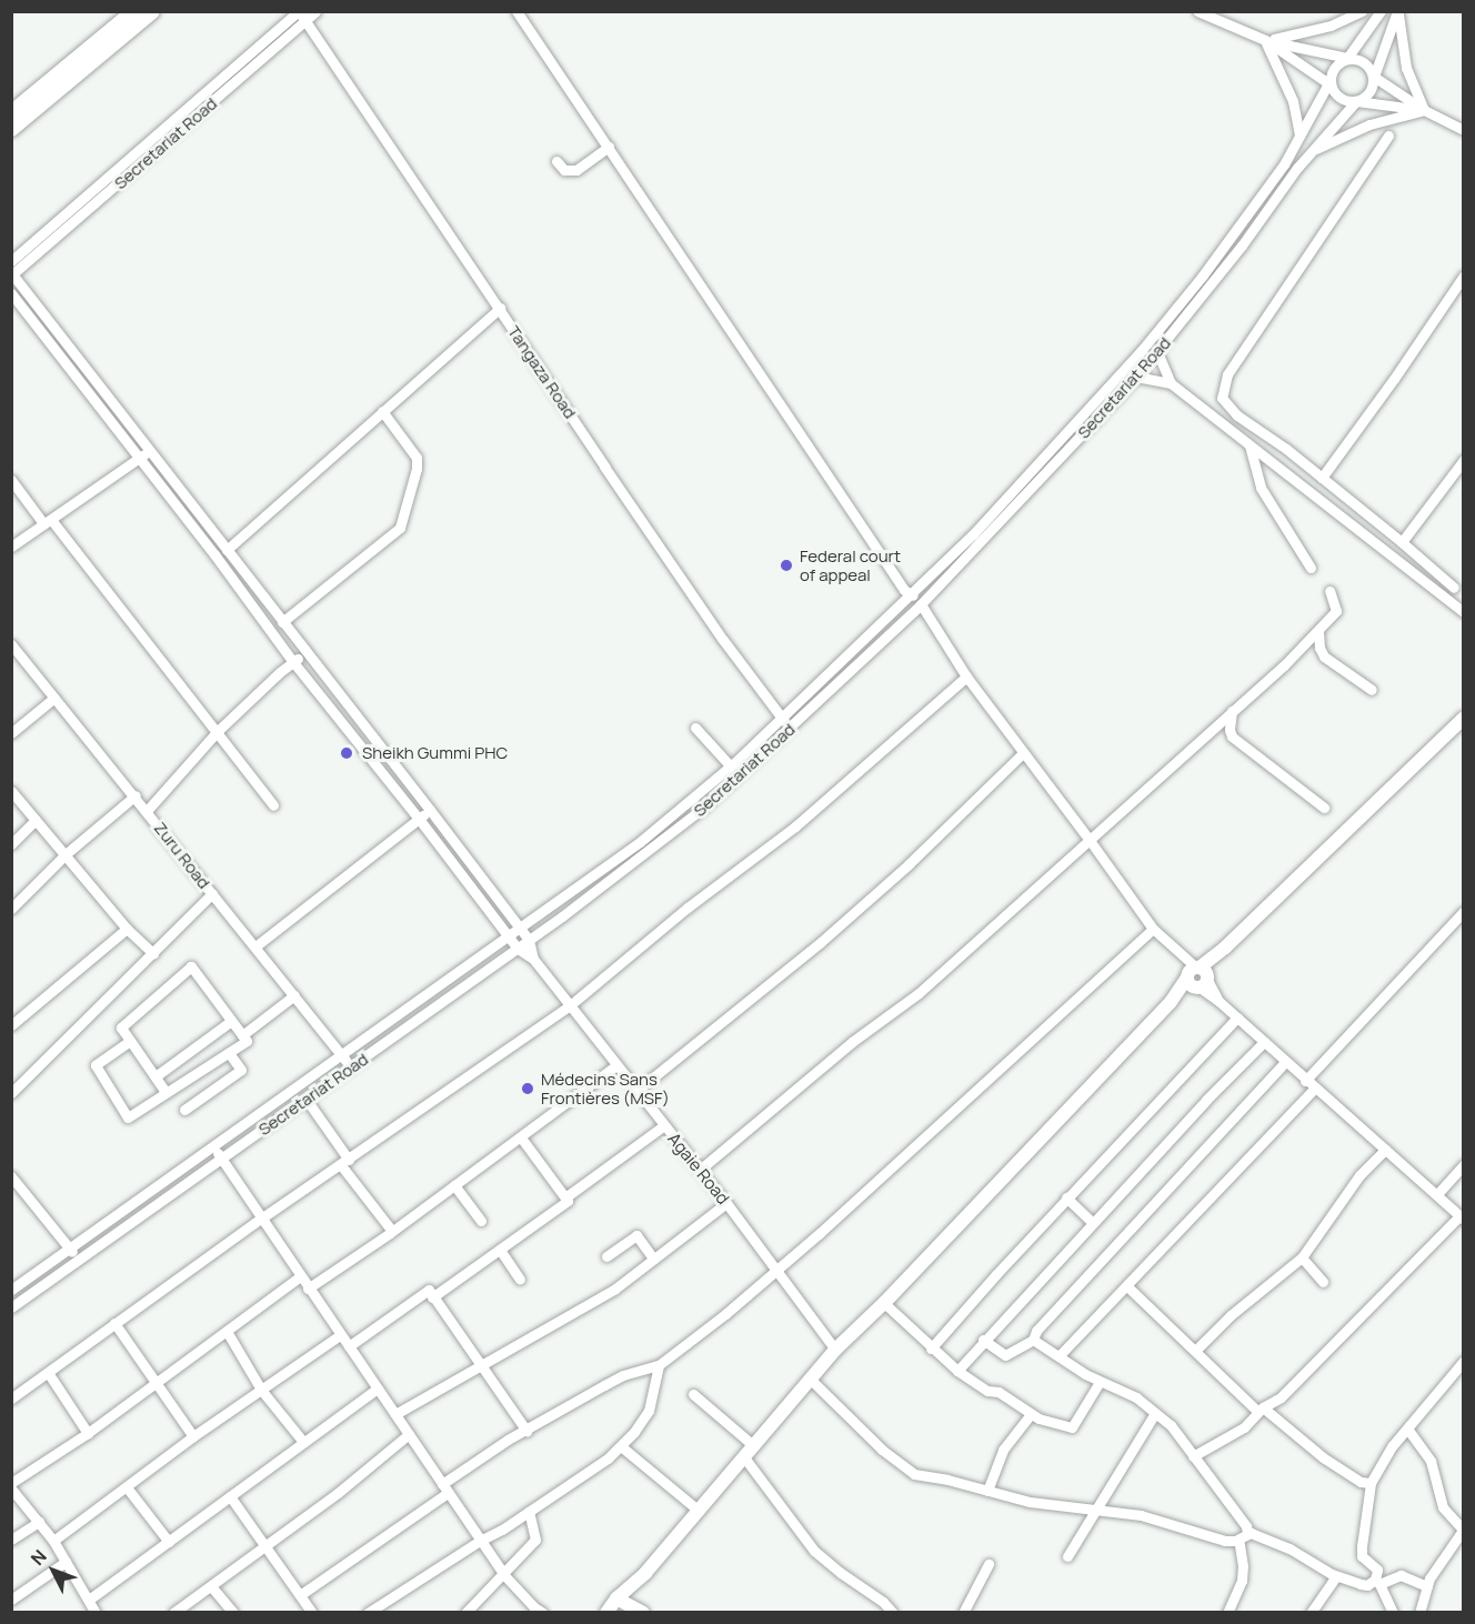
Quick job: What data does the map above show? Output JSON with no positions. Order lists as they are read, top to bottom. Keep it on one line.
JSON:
{"streets":{"street":["Secretariat Road","Tangaza Road","Zuru Road","Agaie Road"]},"crossings":[["Secretariat Road","Tangaza Road"],["Secretariat Road","Zuru Road"]],"places":["Federal court of appeal","Sheikh Gummi PHC","Médecins Sans Frontières (MSF)"],"north":"top left"}
